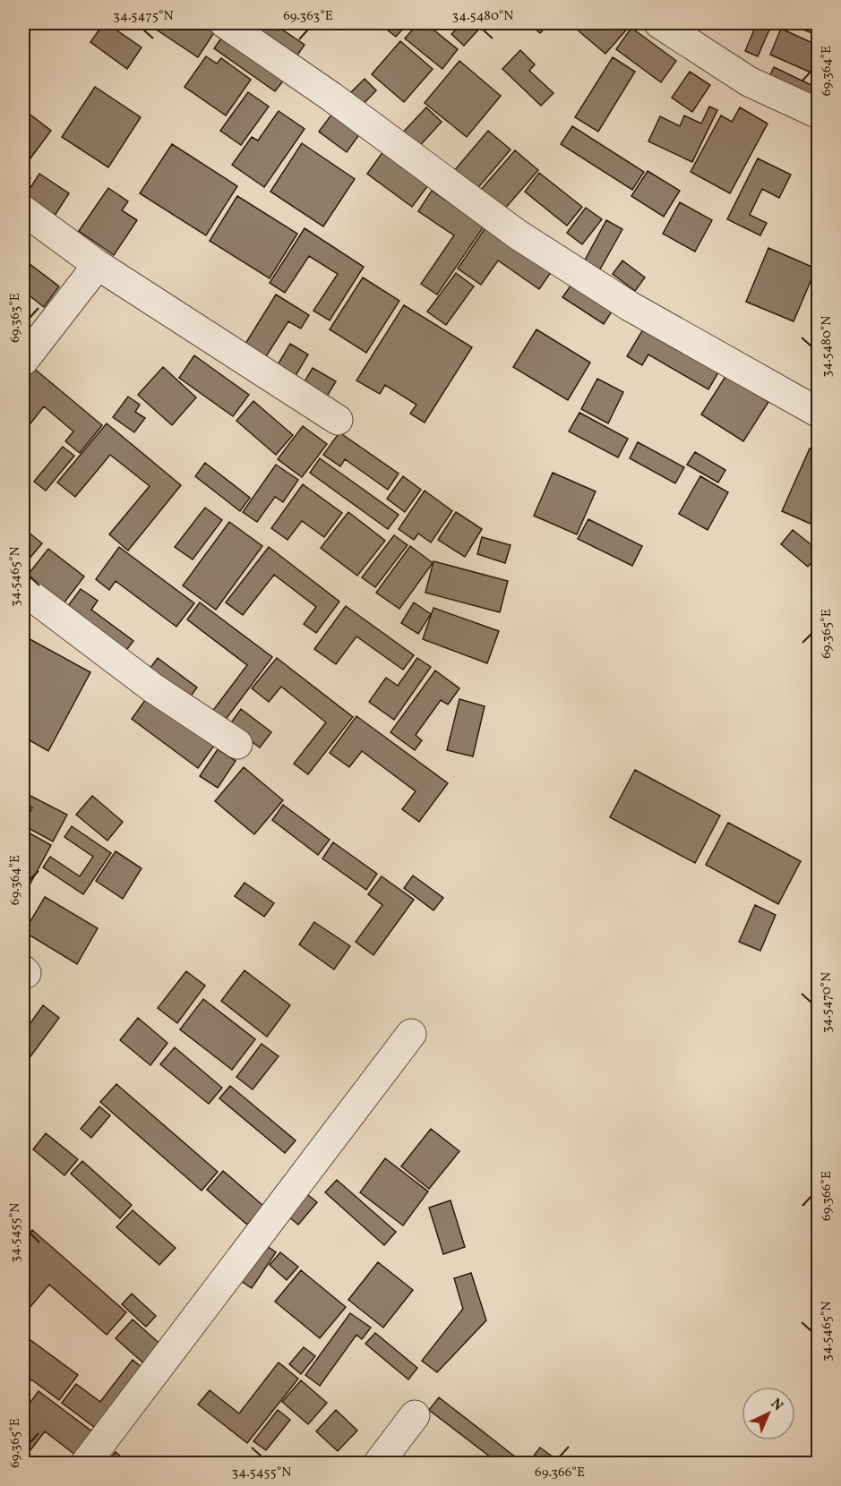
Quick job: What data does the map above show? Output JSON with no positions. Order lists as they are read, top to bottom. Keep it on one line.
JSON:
{"north":"top right","coordinates":["34.5475°N","69.363°E","34.5480°N","69.364°E","34.5465°N","69.365°E","34.5470°N","69.366°E","34.5455°N"]}
